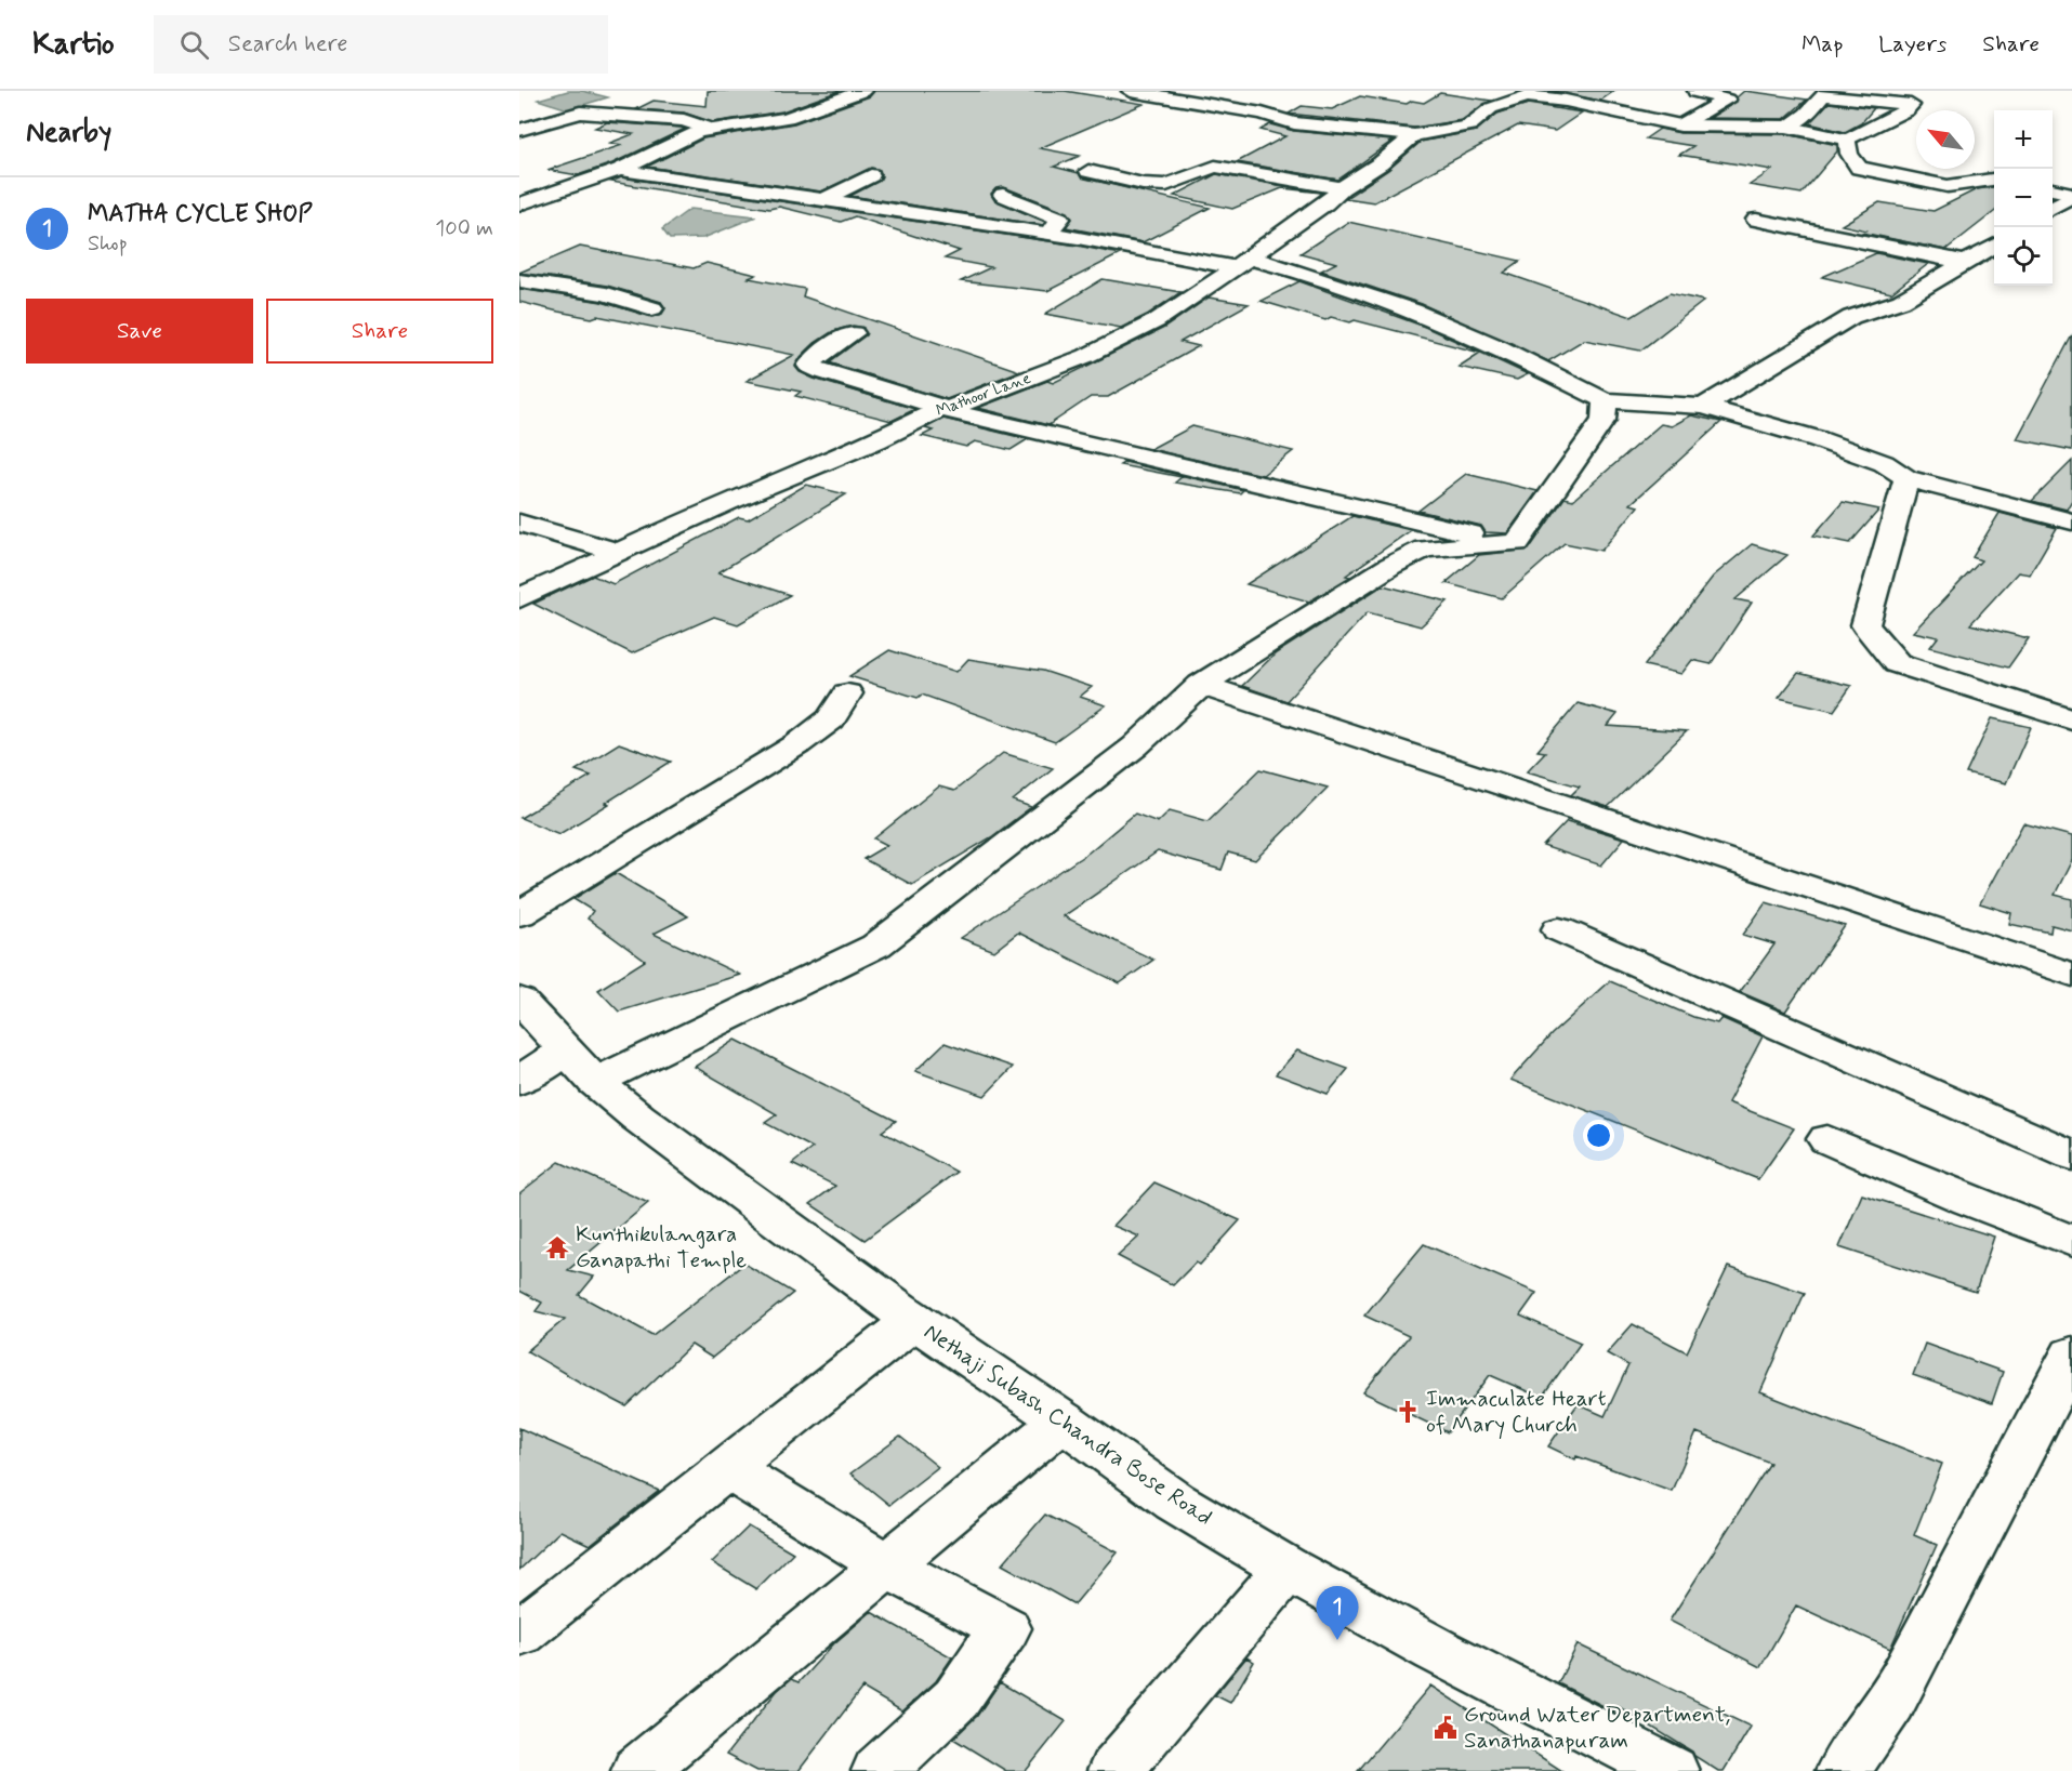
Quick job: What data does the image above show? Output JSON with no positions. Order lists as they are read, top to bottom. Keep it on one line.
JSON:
{"streets":{"street":["Mathoor Lane","Nethaji Subash Chandra Bose Road"]},"places":{"temple":["Kunthikulangara Ganapathi Temple"],"church":["Immaculate Heart of Mary Church"],"public building":["Ground Water Department, Sanathanapuram"]},"north":"top left","page":{"header":"Kartio","search":"Search here","nav":["Map","Layers","Share"],"heading":"Nearby","map_buttons":["+","−"],"list":[{"mark":"1","name":"MATHA CYCLE SHOP","note":"Shop","value":"100 m"}],"buttons":["Save","Share"],"pins":"1"}}
